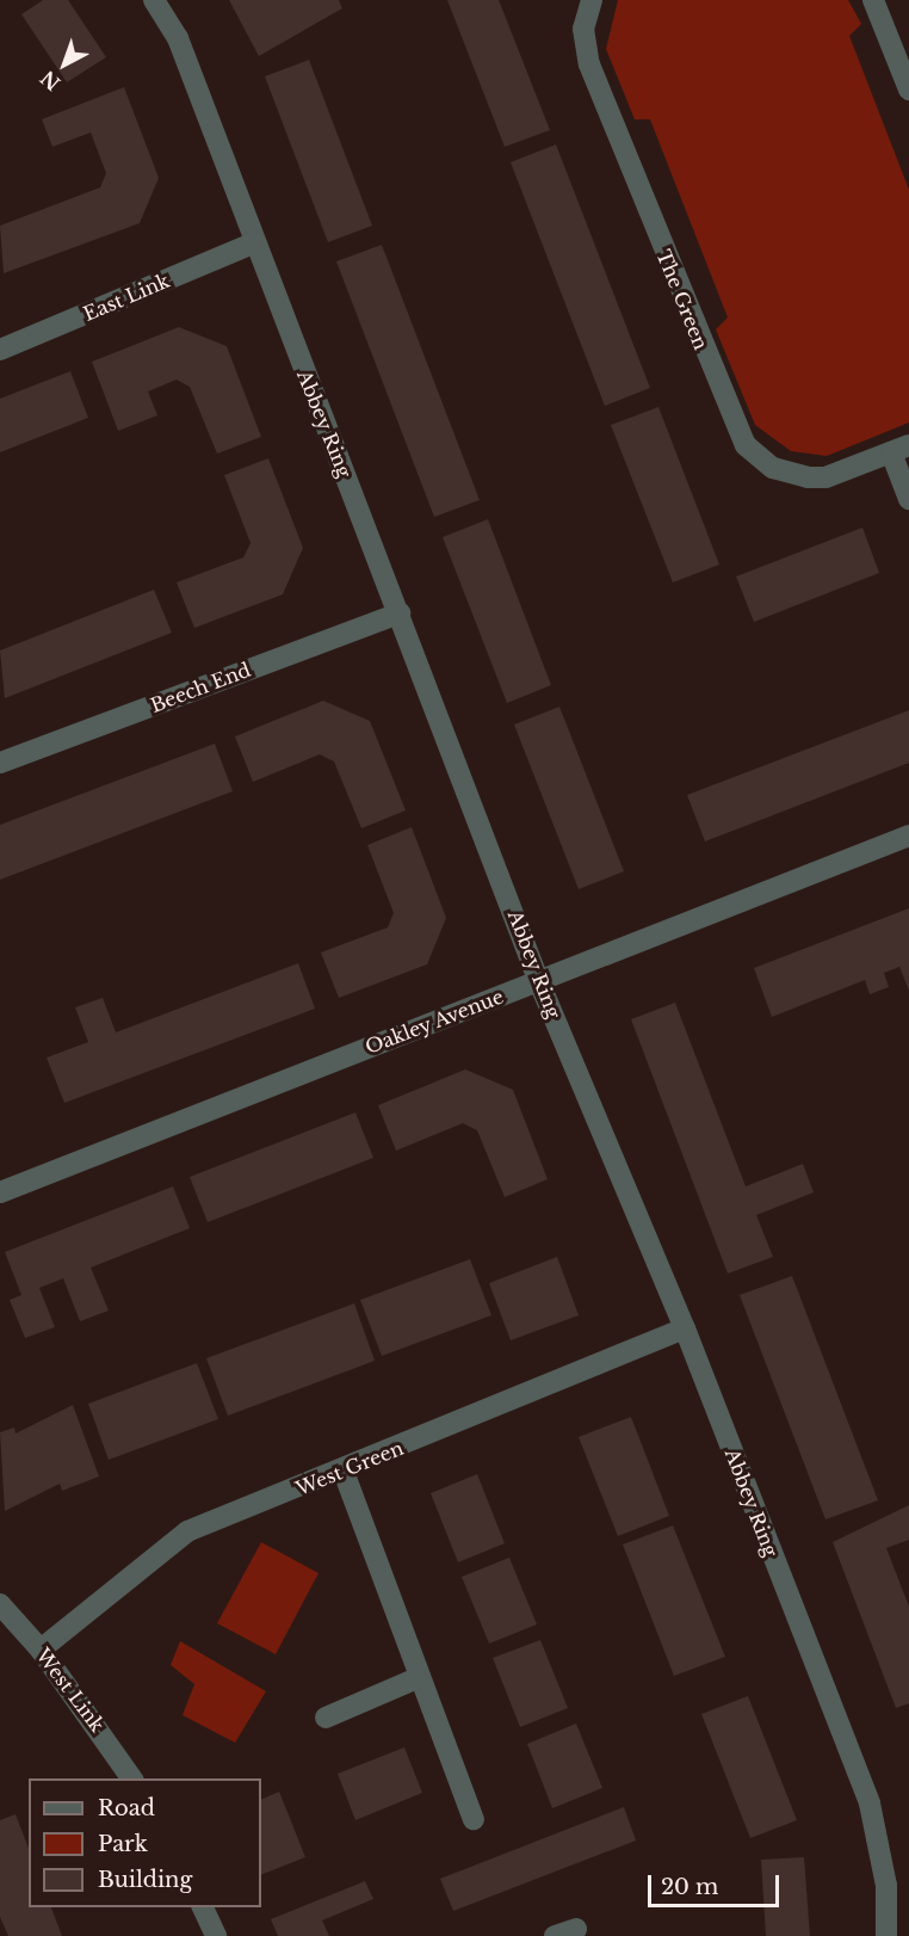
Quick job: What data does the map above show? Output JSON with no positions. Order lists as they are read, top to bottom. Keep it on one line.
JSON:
{"streets":{"street":["East Link","The Green","Abbey Ring","Beech End","Oakley Avenue","West Green","West Link"]},"crossings":[["East Link","Abbey Ring"],["Abbey Ring","Beech End"],["Abbey Ring","Oakley Avenue"],["Abbey Ring","West Green"],["West Green","West Link"]],"legend":["Road","Park","Building"],"scale_bar":"20 m","north":"bottom left"}
